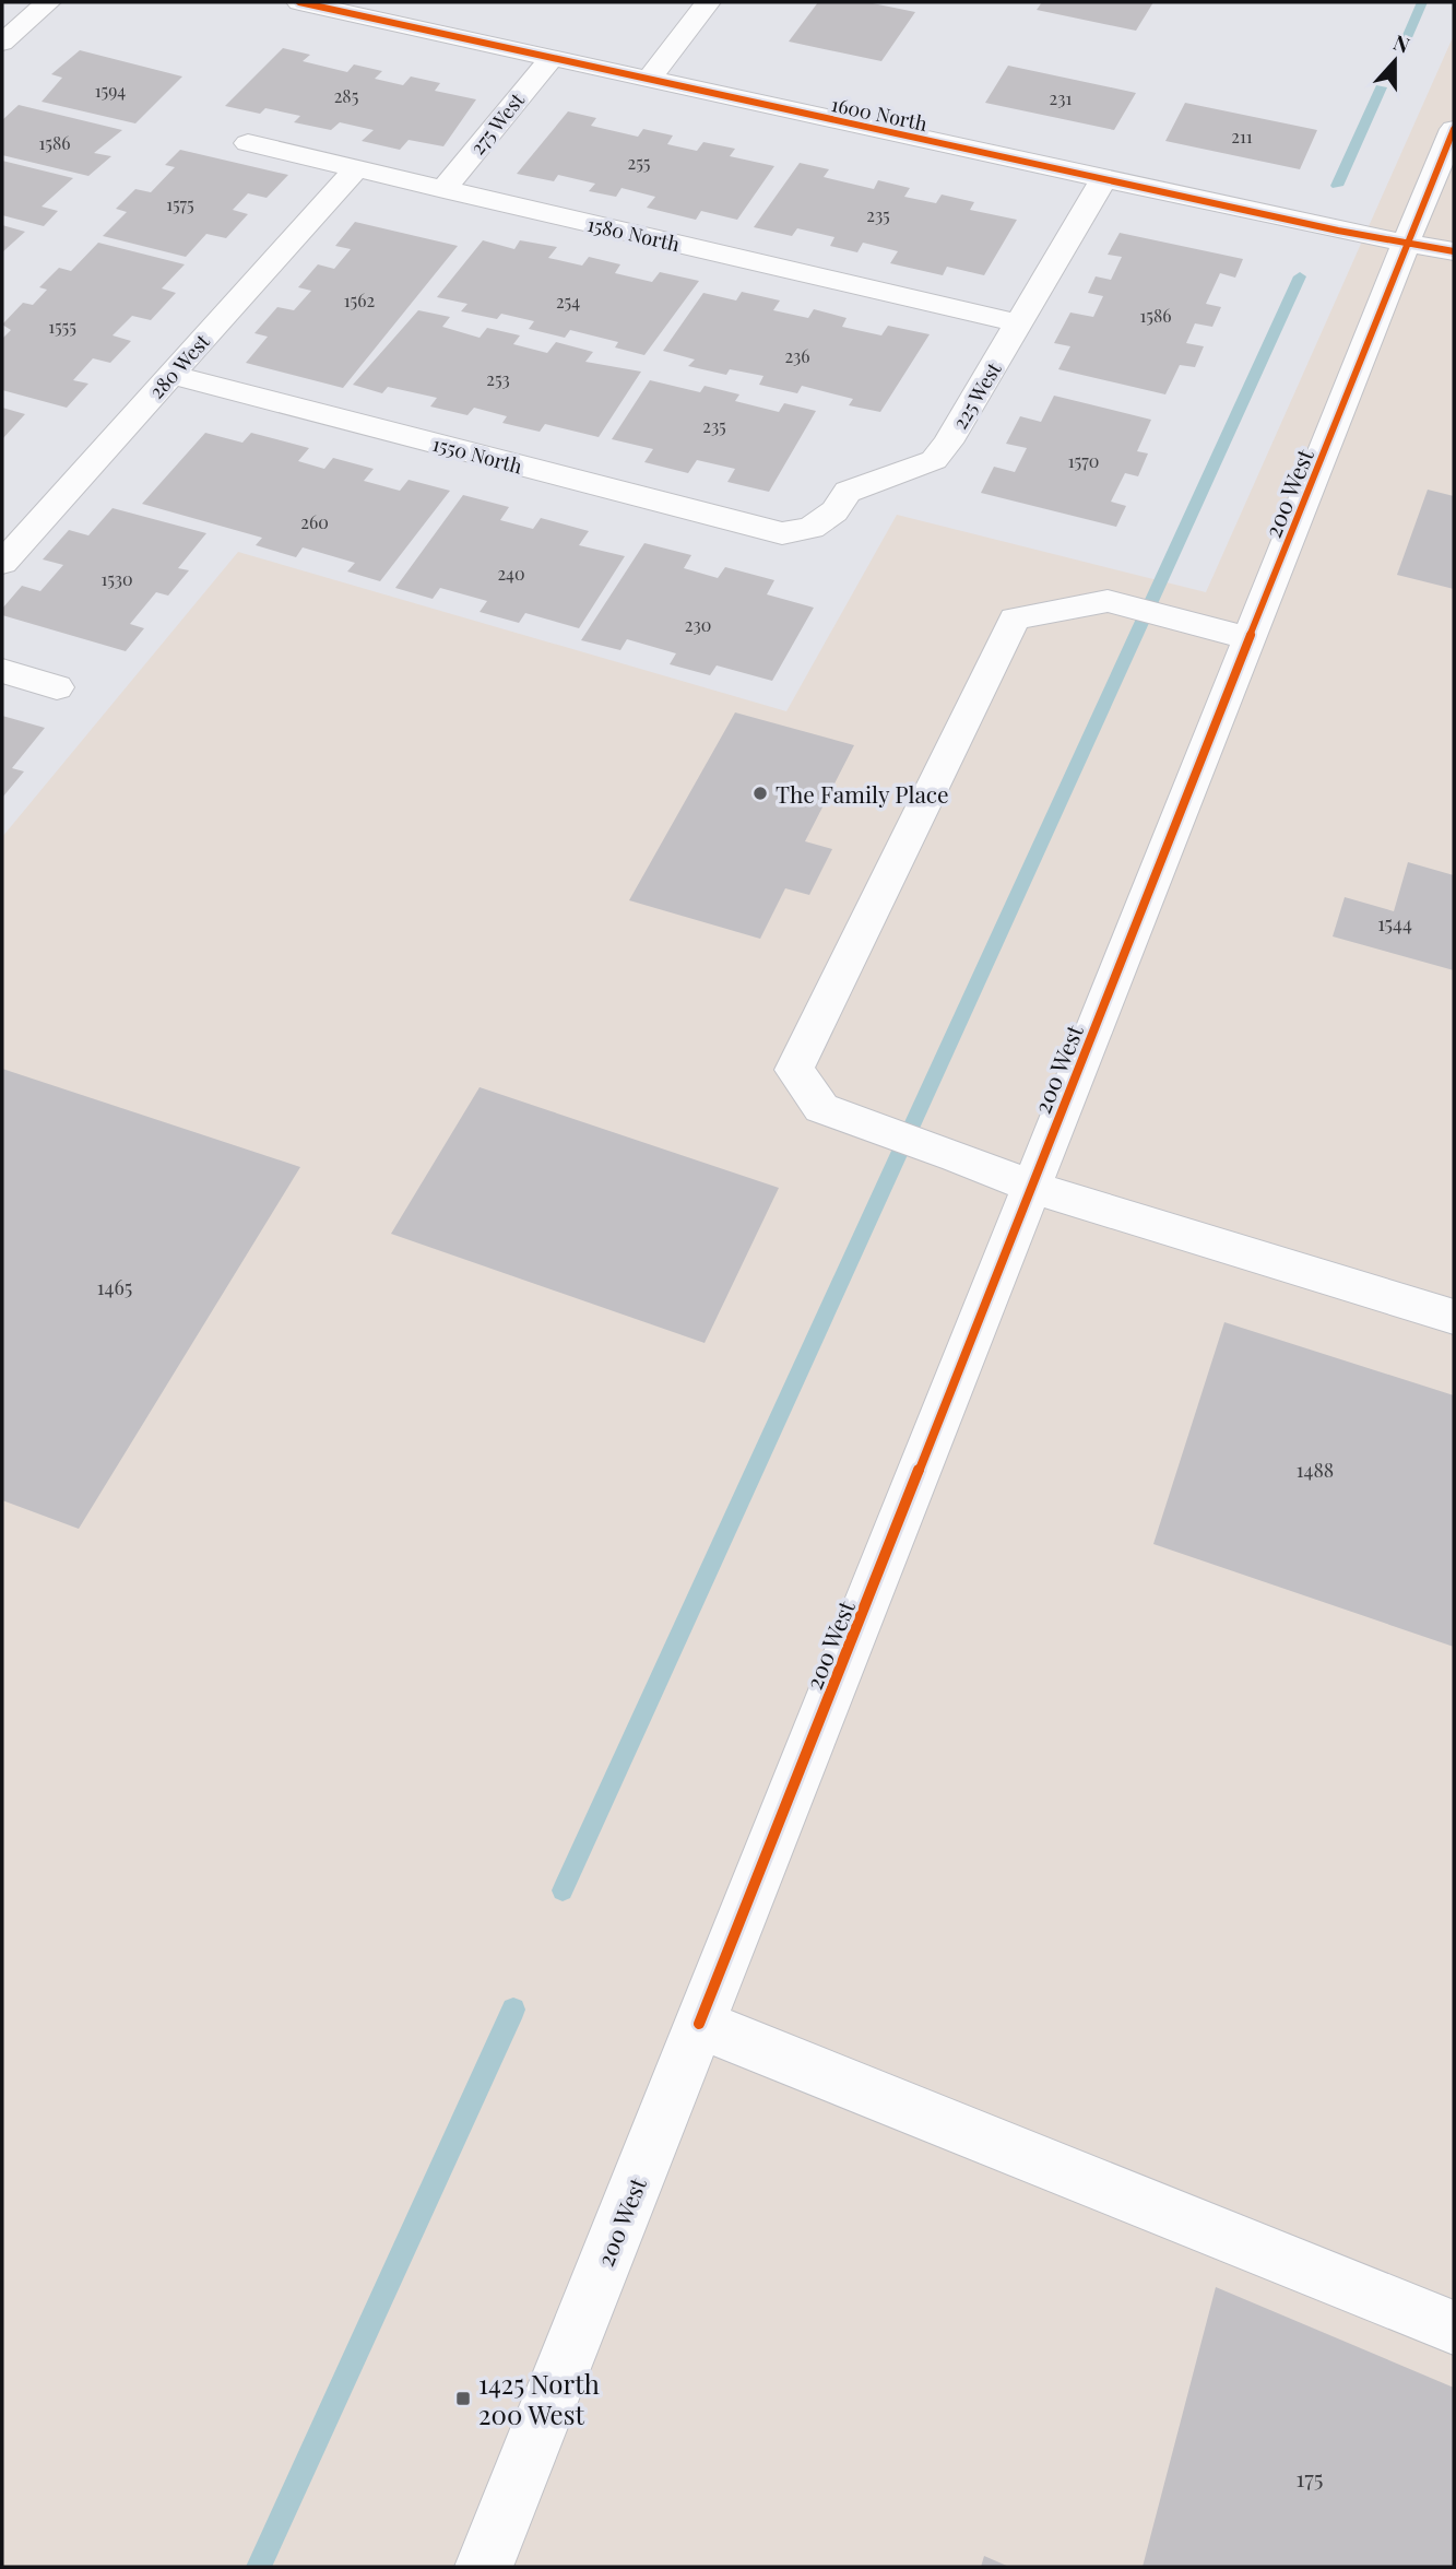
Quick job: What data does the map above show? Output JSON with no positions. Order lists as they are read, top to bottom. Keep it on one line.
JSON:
{"streets":{"street":["1600 North","275 West","1580 North","280 West","225 West","1550 North","200 West"]},"crossings":[["1600 North","275 West"],["1600 North","225 West"],["1600 North","200 West"],["275 West","1580 North"],["1580 North","280 West"],["1580 North","225 West"],["280 West","1550 North"],["225 West","1550 North"]],"places":{"other":["The Family Place"],"transit":["1425 North 200 West"]},"house_numbers":["1594","285","231","211","1586","255","1575","235","1562","254","1586","1555","236","253","235","1570","260","240","1530","230","1544","1465","1488","175"],"north":"top"}
